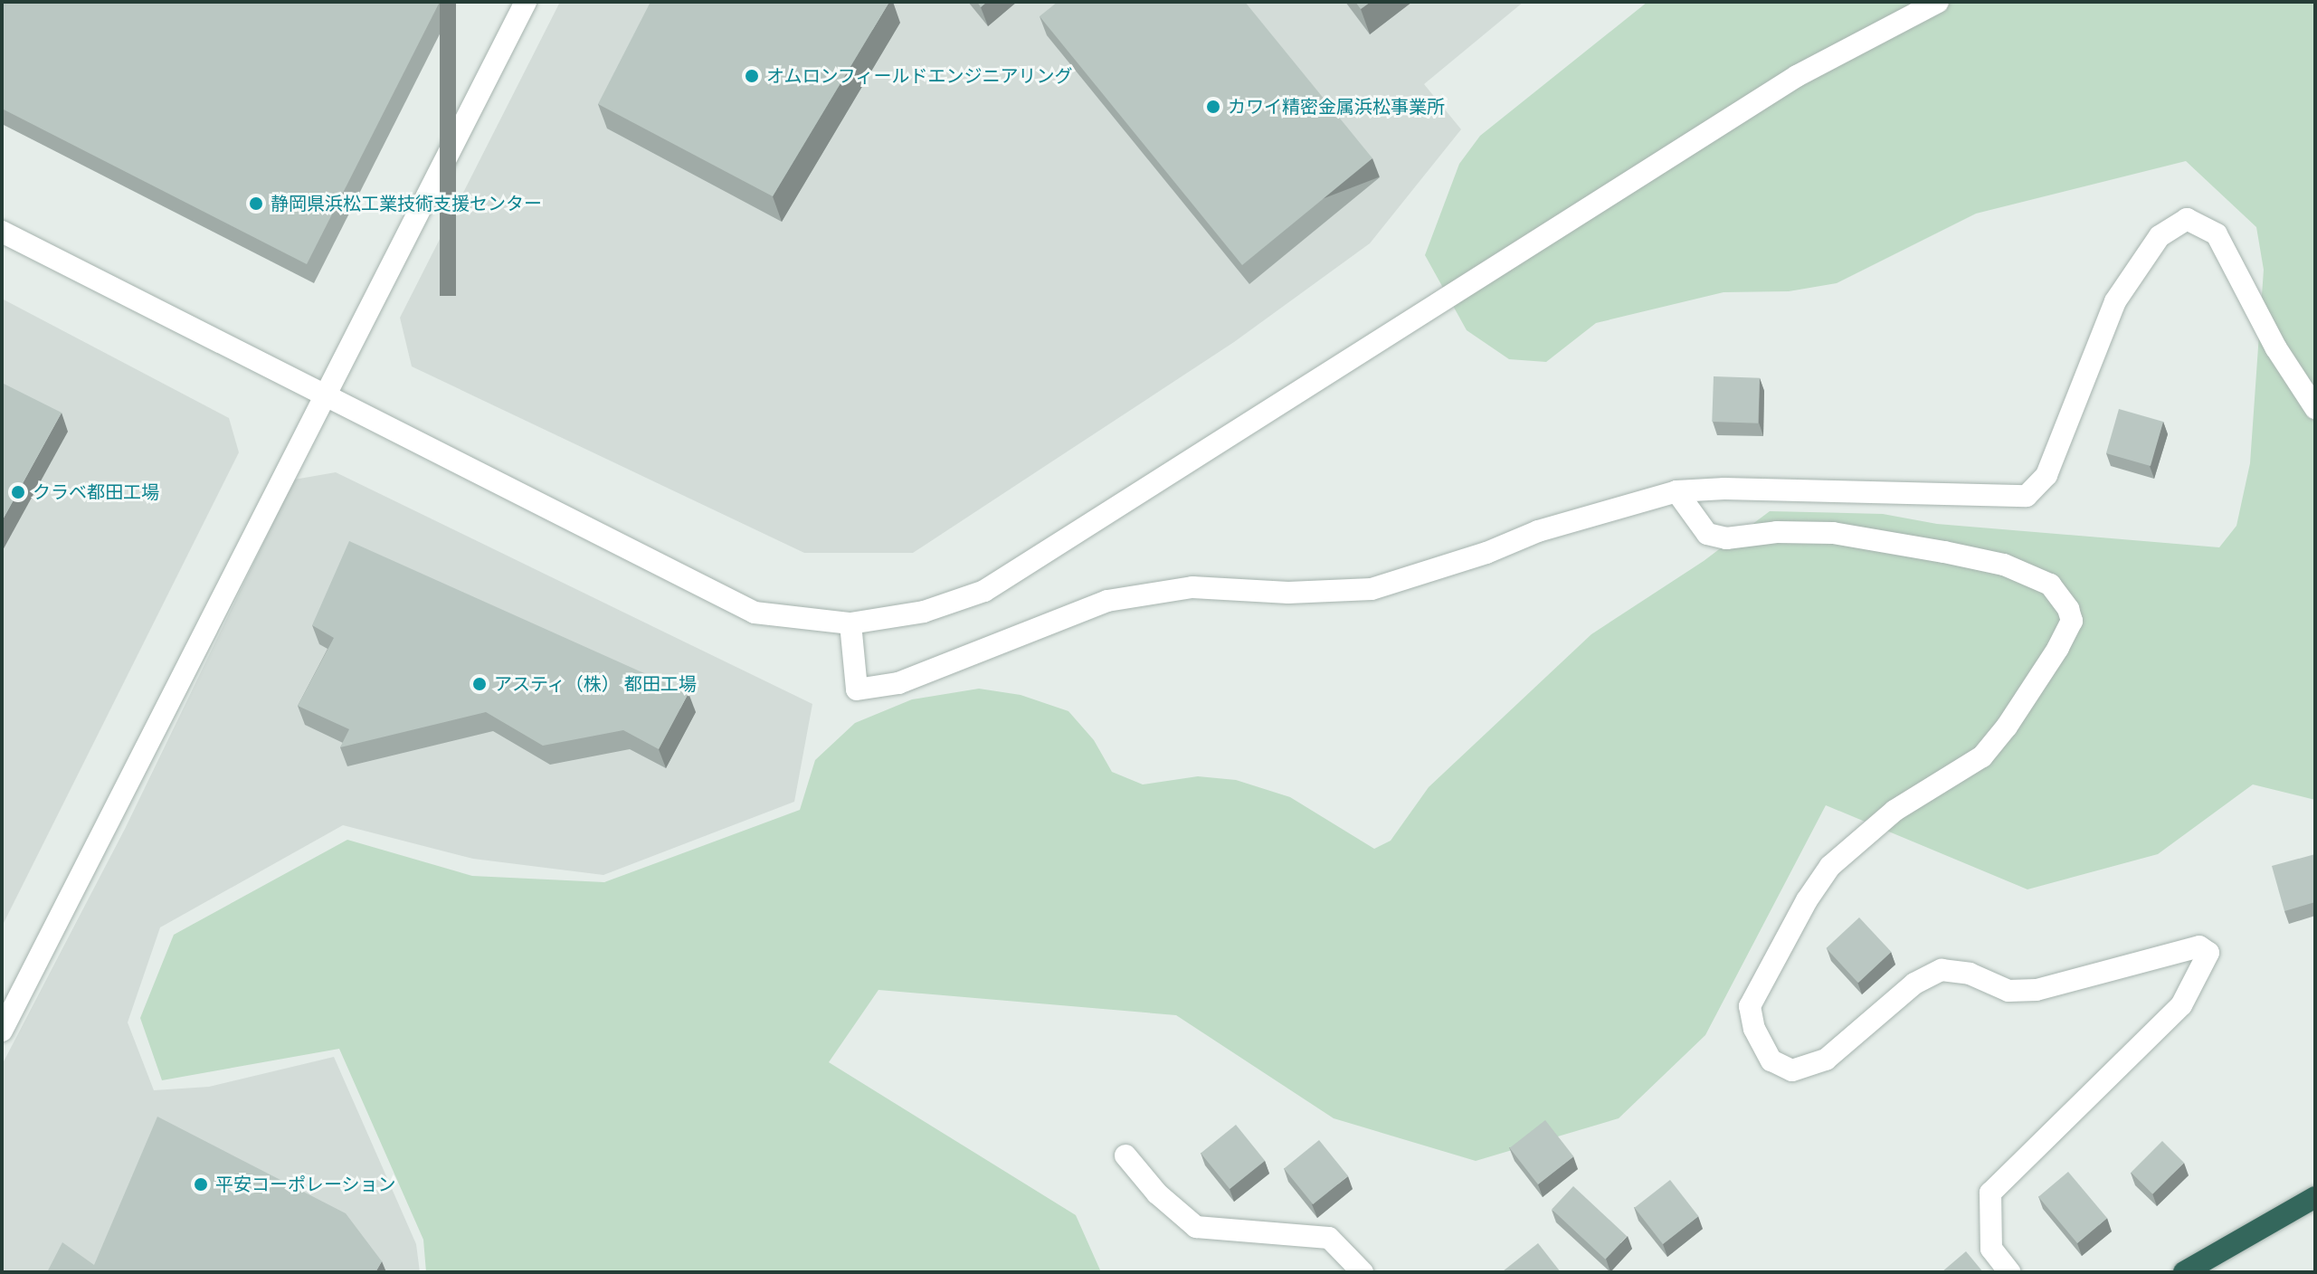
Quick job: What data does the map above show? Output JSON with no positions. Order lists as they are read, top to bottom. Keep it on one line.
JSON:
{"places":["オムロンフィールドエンジニアリング","カワイ精密金属浜松事業所","静岡県浜松工業技術支援センター","クラベ都田工場","アスティ（株） 都田工場","平安コーポレーション"]}
